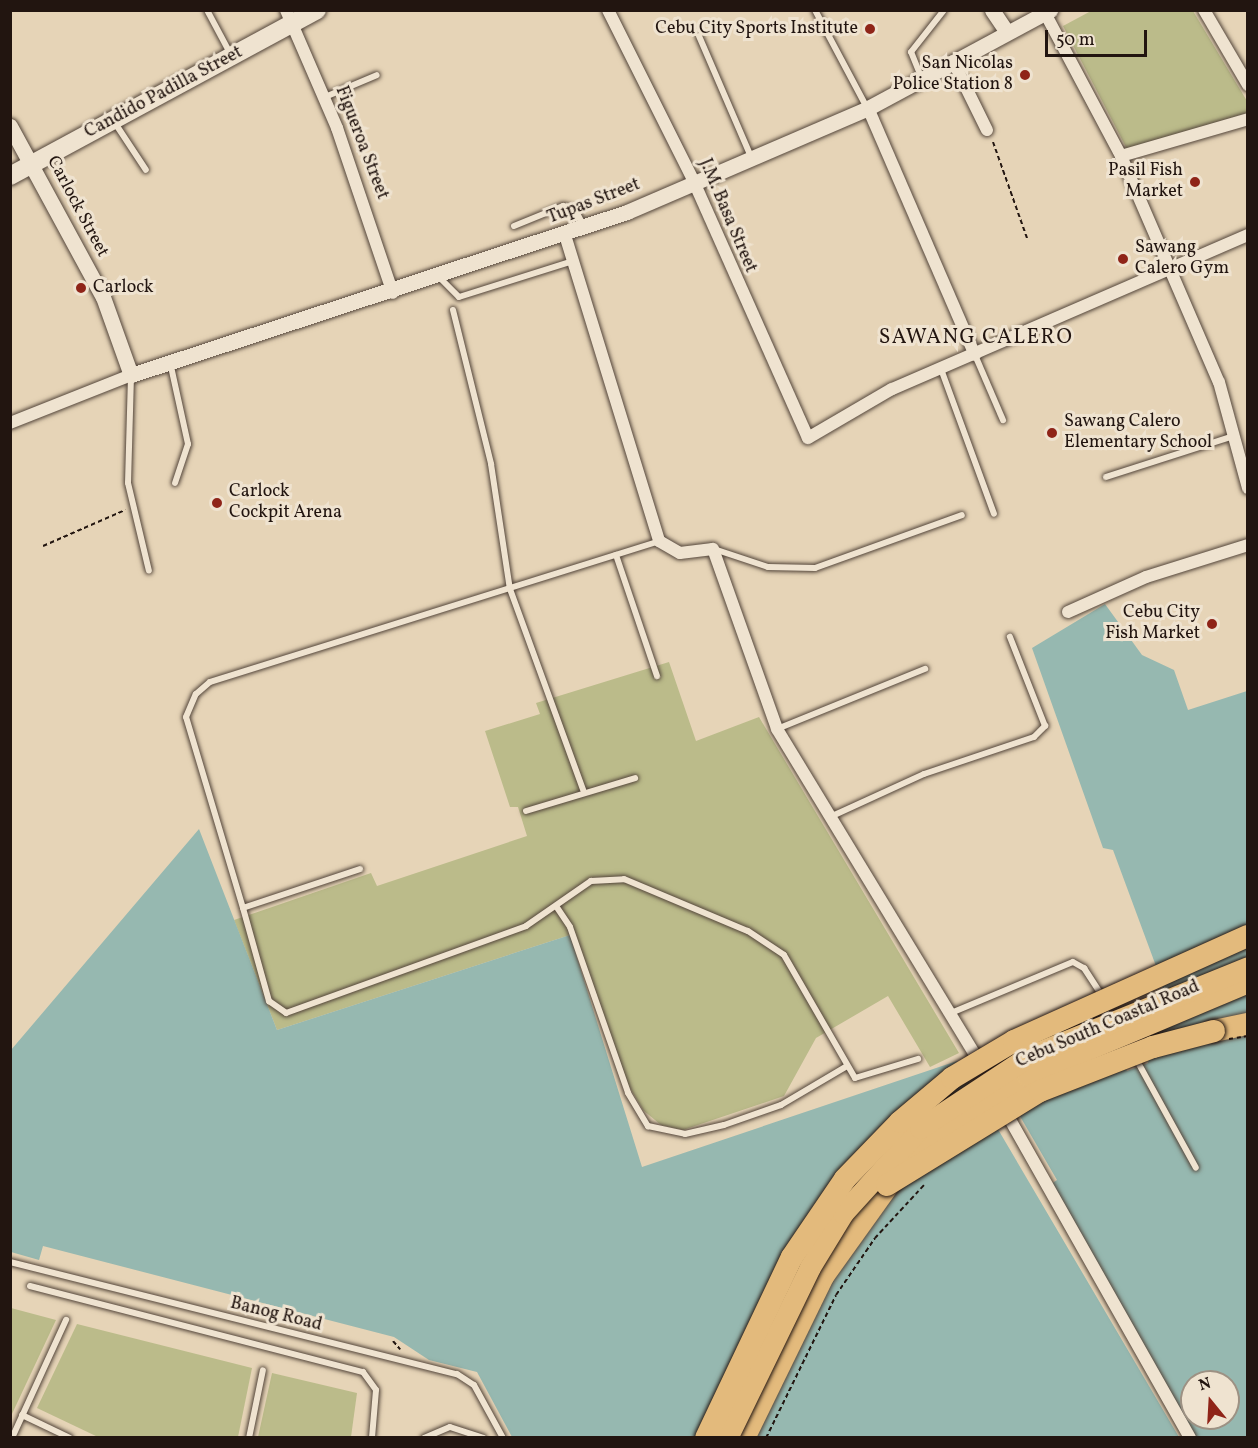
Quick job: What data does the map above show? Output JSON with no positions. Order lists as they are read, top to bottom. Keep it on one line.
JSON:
{"streets":{"highway":["Cebu South Coastal Road"],"main road":["Candido Padilla Street"],"street":["Figueroa Street","Tupas Street","Carlock Street","J.M. Basa Street"],"lane":["Banog Road"]},"crossings":[["Candido Padilla Street","Figueroa Street"],["Candido Padilla Street","Carlock Street"],["Figueroa Street","Tupas Street"],["Tupas Street","Carlock Street"],["Tupas Street","J.M. Basa Street"]],"districts":["SAWANG CALERO"],"places":["Cebu City Sports Institute","San Nicolas Police Station 8","Pasil Fish Market","Sawang Calero Gym","Carlock","Sawang Calero Elementary School","Carlock Cockpit Arena","Cebu City Fish Market"],"scale_bar":"50 m","north":"top"}
